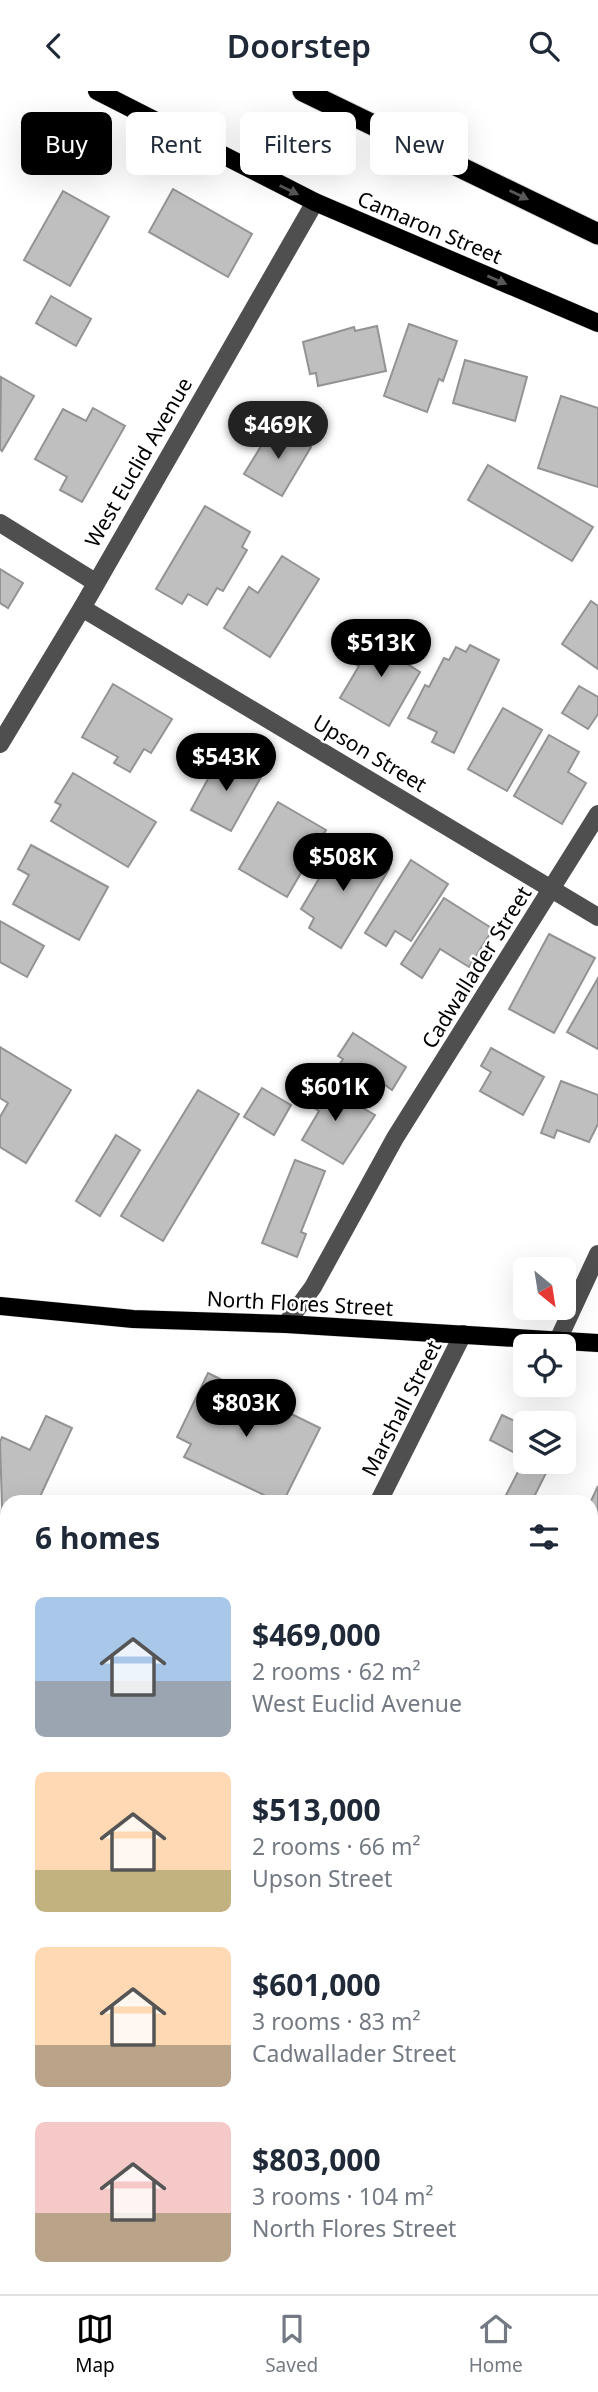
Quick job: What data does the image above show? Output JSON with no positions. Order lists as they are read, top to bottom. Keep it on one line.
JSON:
{"streets":{"main road":["Camaron Street","North Flores Street"],"street":["West Euclid Avenue","Upson Street","Cadwallader Street","Marshall Street"]},"crossings":[["Camaron Street","West Euclid Avenue"],["West Euclid Avenue","Upson Street"],["Upson Street","Cadwallader Street"],["Cadwallader Street","North Flores Street"],["North Flores Street","Marshall Street"]],"one_way":["Camaron Street"],"north":"bottom right","page":{"header":"Doorstep","chip":["Buy","Rent","Filters","New"],"price":["$469K","$513K","$543K","$508K","$601K","$803K"],"heading":"6 homes","list":[{"name":"$469,000","note":"2 rooms · 62 m² · West Euclid Avenue"},{"name":"$513,000","note":"2 rooms · 66 m² · Upson Street"},{"name":"$601,000","note":"3 rooms · 83 m² · Cadwallader Street"},{"name":"$803,000","note":"3 rooms · 104 m² · North Flores Street"}],"tabs":["Map","Saved","Home"]}}
